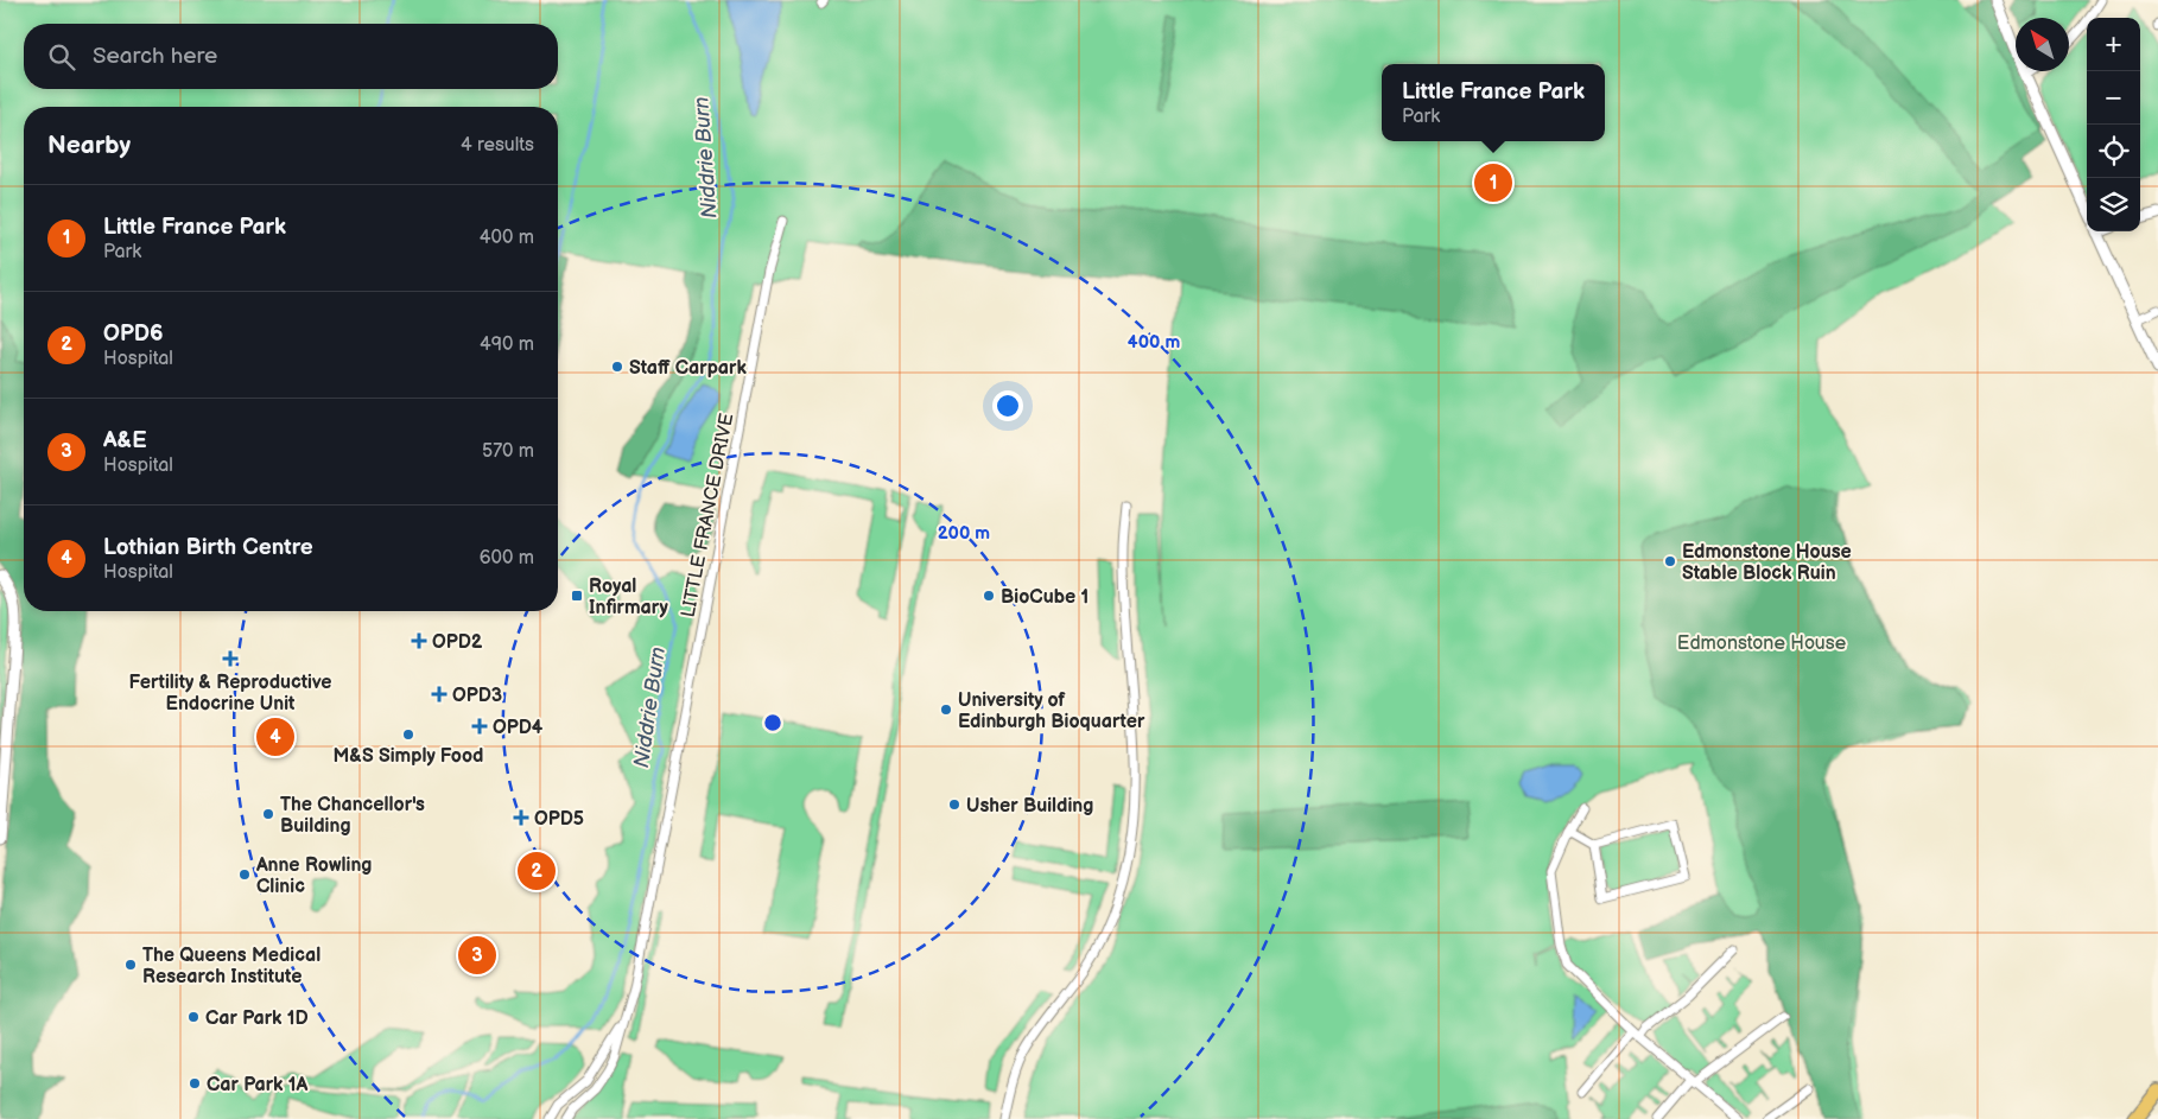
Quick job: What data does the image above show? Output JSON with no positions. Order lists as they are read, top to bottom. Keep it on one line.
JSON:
{"streets":{"street":["LITTLE FRANCE DRIVE"]},"water":["Niddrie Burn"],"parks":["Edmonstone House"],"places":{"other":["Staff Carpark","Edmonstone House Stable Block Ruin","BioCube 1","University of Edinburgh Bioquarter","M&S Simply Food","Usher Building","The Chancellor's Building","Anne Rowling Clinic","The Queens Medical Research Institute","Car Park 1D","Car Park 1A"],"transit":["Royal Infirmary"],"health":["OPD2","Fertility & Reproductive Endocrine Unit","OPD3","OPD4","OPD5"]},"north":"top left","page":{"map_buttons":["+","−"],"search":"Search here","popup":["Little France Park","Park"],"heading":["Nearby","4 results"],"pins":["1","4","2","3"],"list":[{"mark":"1","name":"Little France Park","note":"Park","value":"400 m"},{"mark":"2","name":"OPD6","note":"Hospital","value":"490 m"},{"mark":"3","name":"A&E","note":"Hospital","value":"570 m"},{"mark":"4","name":"Lothian Birth Centre","note":"Hospital","value":"600 m"}]},"rings":["400 m","200 m"]}
